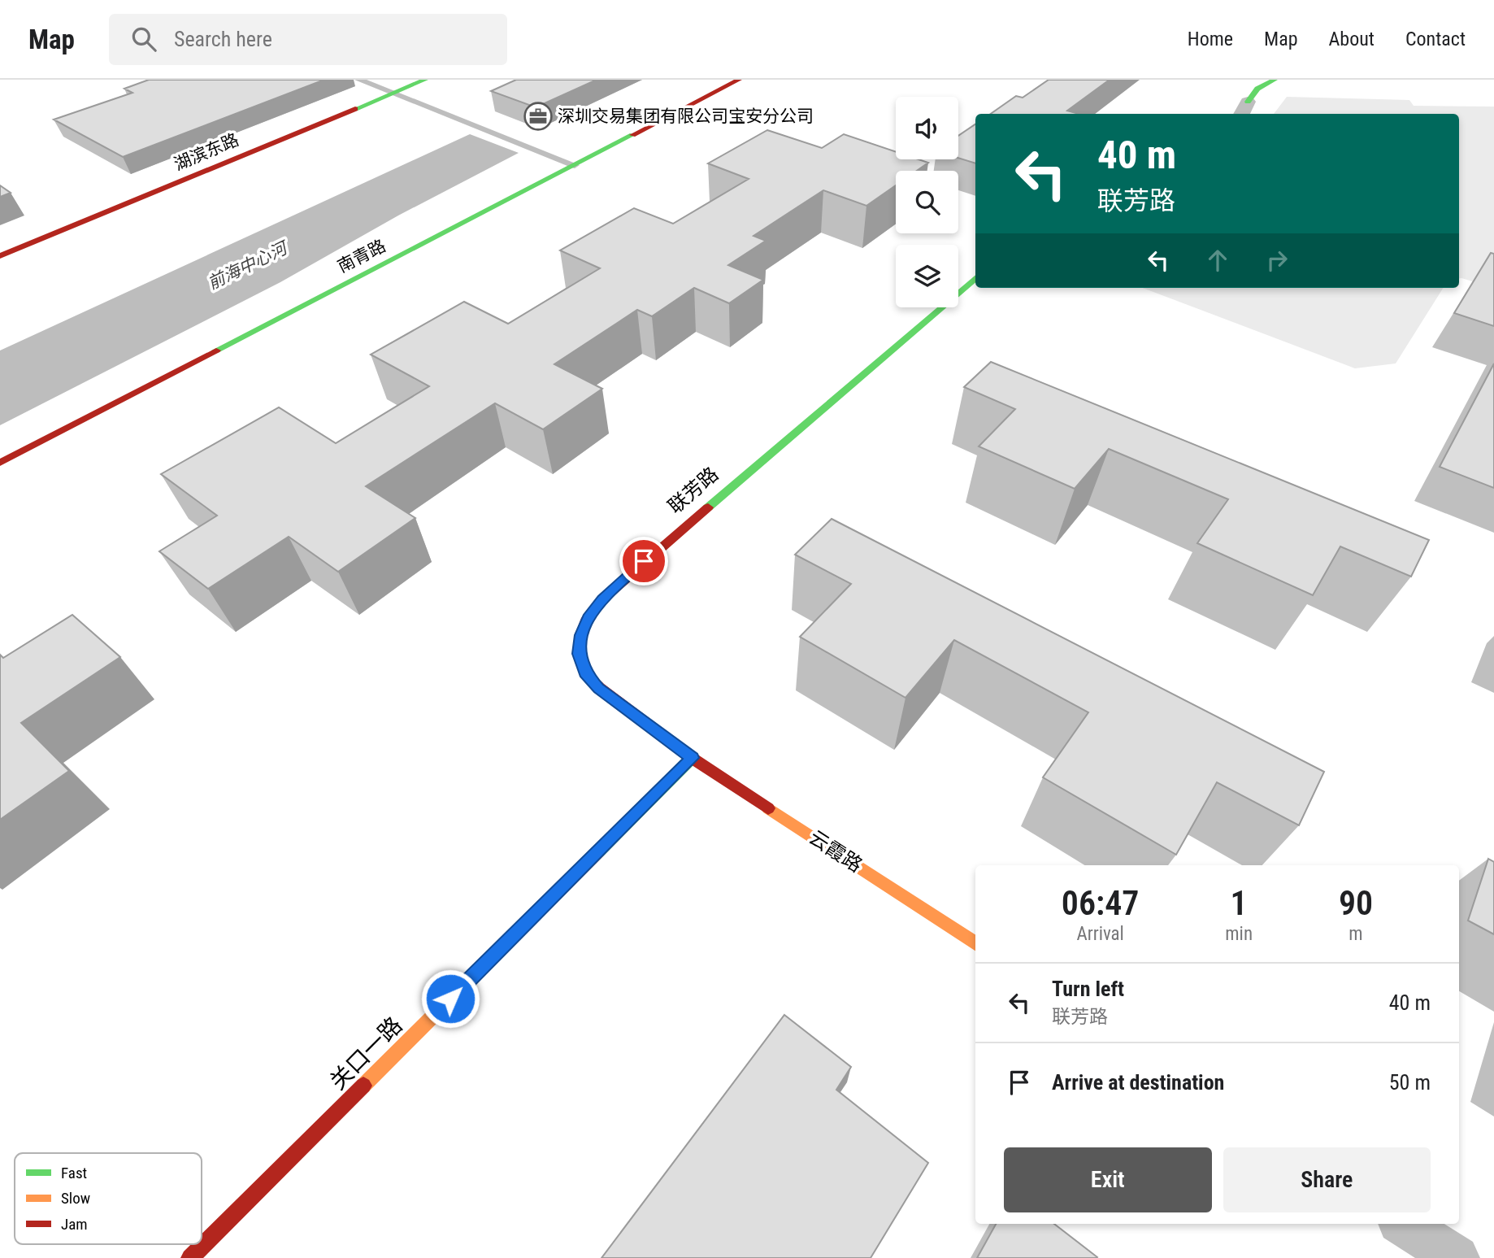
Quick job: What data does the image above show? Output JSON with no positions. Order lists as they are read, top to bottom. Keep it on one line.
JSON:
{"streets":{"street":["湖滨东路","南青路","联芳路","云霞路","关口一路"]},"crossings":[["联芳路","云霞路"],["联芳路","关口一路"],["云霞路","关口一路"]],"water":["前海中心河"],"places":{"office":["深圳交易集团有限公司宝安分公司"]},"legend":["Fast","Slow","Jam"],"page":{"header":"Map","search":"Search here","nav":["Home","Map","About","Contact"],"turn":["40 m","联芳路"],"eta":["06:47","Arrival","1","min","90","m"],"list":[{"name":"Turn left","note":"联芳路","value":"40 m"},{"name":"Arrive at destination","value":"50 m"}],"buttons":["Exit","Share"]}}
